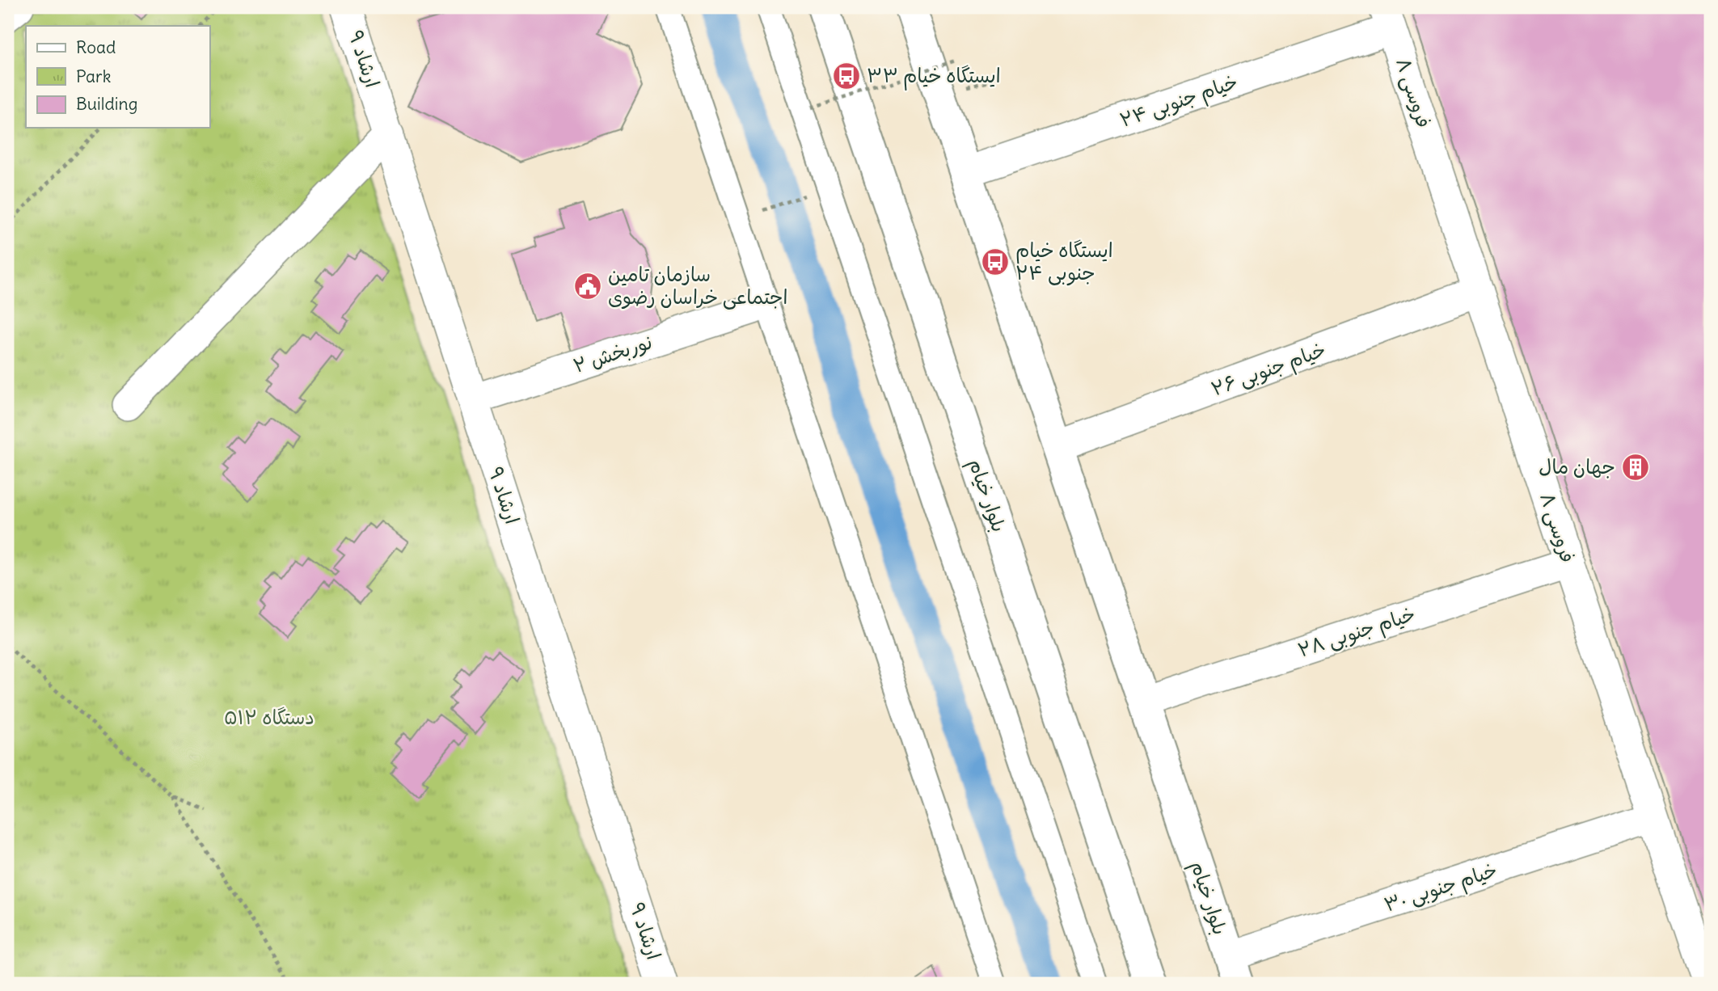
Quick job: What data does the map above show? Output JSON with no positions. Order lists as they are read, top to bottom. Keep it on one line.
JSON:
{"streets":{"main road":["بلوار خیام"],"street":["ارشاد ۹","فروسی ۸","خیام جنوبی ۲۴","نوربخش ۲","خیام جنوبی ۲۶","خیام جنوبی ۲۸","خیام جنوبی ۳۰"]},"crossings":[["ارشاد ۹","نوربخش ۲"],["فروسی ۸","خیام جنوبی ۲۴"],["فروسی ۸","خیام جنوبی ۲۶"],["فروسی ۸","خیام جنوبی ۲۸"],["فروسی ۸","خیام جنوبی ۳۰"],["خیام جنوبی ۲۴","بلوار خیام"],["خیام جنوبی ۲۶","بلوار خیام"],["بلوار خیام","خیام جنوبی ۲۸"],["بلوار خیام","خیام جنوبی ۳۰"]],"parks":["۵۱۲ دستگاه"],"places":{"bus stop":["ایستگاه خیام ۳۳","ایستگاه خیام جنوبی ۲۴"],"public building":["سازمان تامین اجتماعی خراسان رضوی"],"building":["جهان مال"]},"legend":["Road","Park","Building"]}
